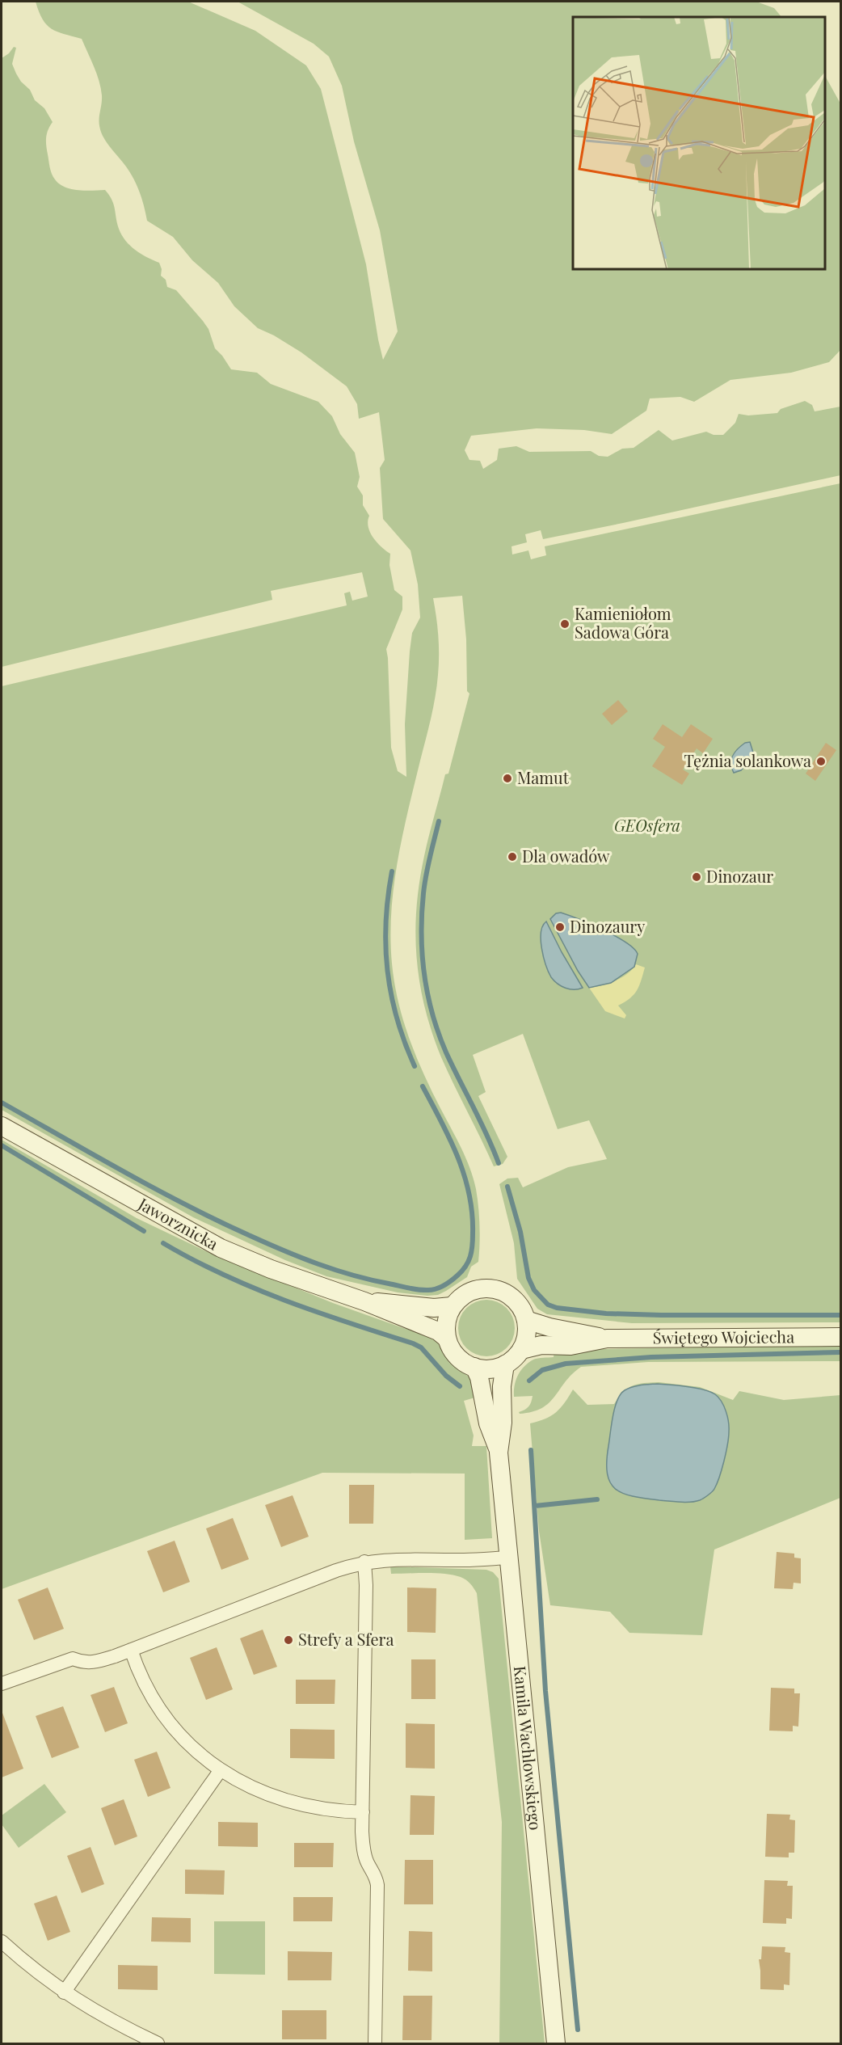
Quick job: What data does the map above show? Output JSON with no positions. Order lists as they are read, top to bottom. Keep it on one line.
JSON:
{"streets":{"street":["Jaworznicka","Świętego Wojciecha","Kamila Wachlowskiego"]},"crossings":[["Jaworznicka","Świętego Wojciecha"],["Jaworznicka","Kamila Wachlowskiego"],["Świętego Wojciecha","Kamila Wachlowskiego"]],"parks":["GEOsfera"],"places":["Kamieniołom Sadowa Góra","Tężnia solankowa","Mamut","Dla owadów","Dinozaur","Dinozaury","Strefy a Sfera"]}
